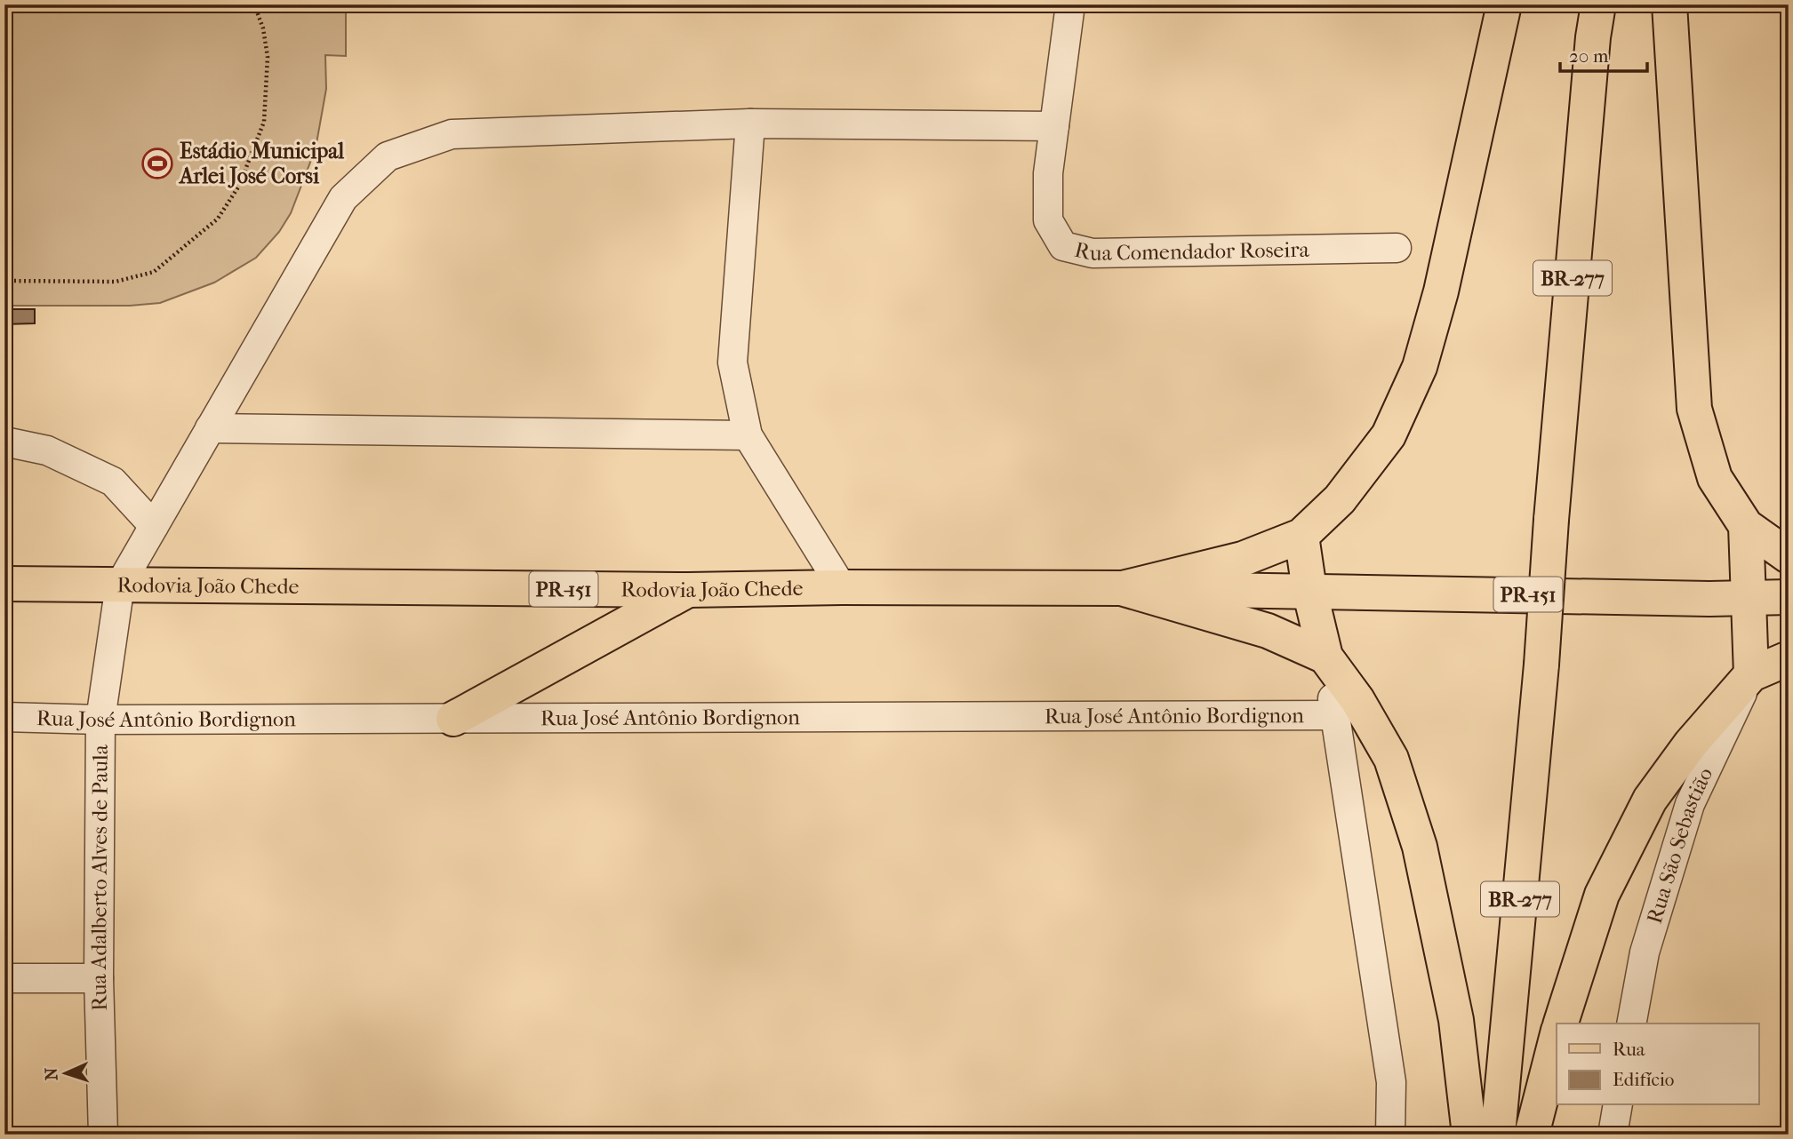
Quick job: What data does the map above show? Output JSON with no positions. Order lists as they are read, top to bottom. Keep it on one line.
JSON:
{"streets":{"main road":["BR-277","Rodovia João Chede","PR-151"],"street":["Rua Comendador Roseira","Rua José Antônio Bordignon","Rua São Sebastião","Rua Adalberto Alves de Paula"]},"crossings":[["Rodovia João Chede","PR-151"],["Rodovia João Chede","Rua Adalberto Alves de Paula"],["Rua José Antônio Bordignon","Rua Adalberto Alves de Paula"]],"places":{"sports":["Estádio Municipal Arlei José Corsi"]},"legend":["Rua","Edifício"],"scale_bar":"20 m","north":"left"}
